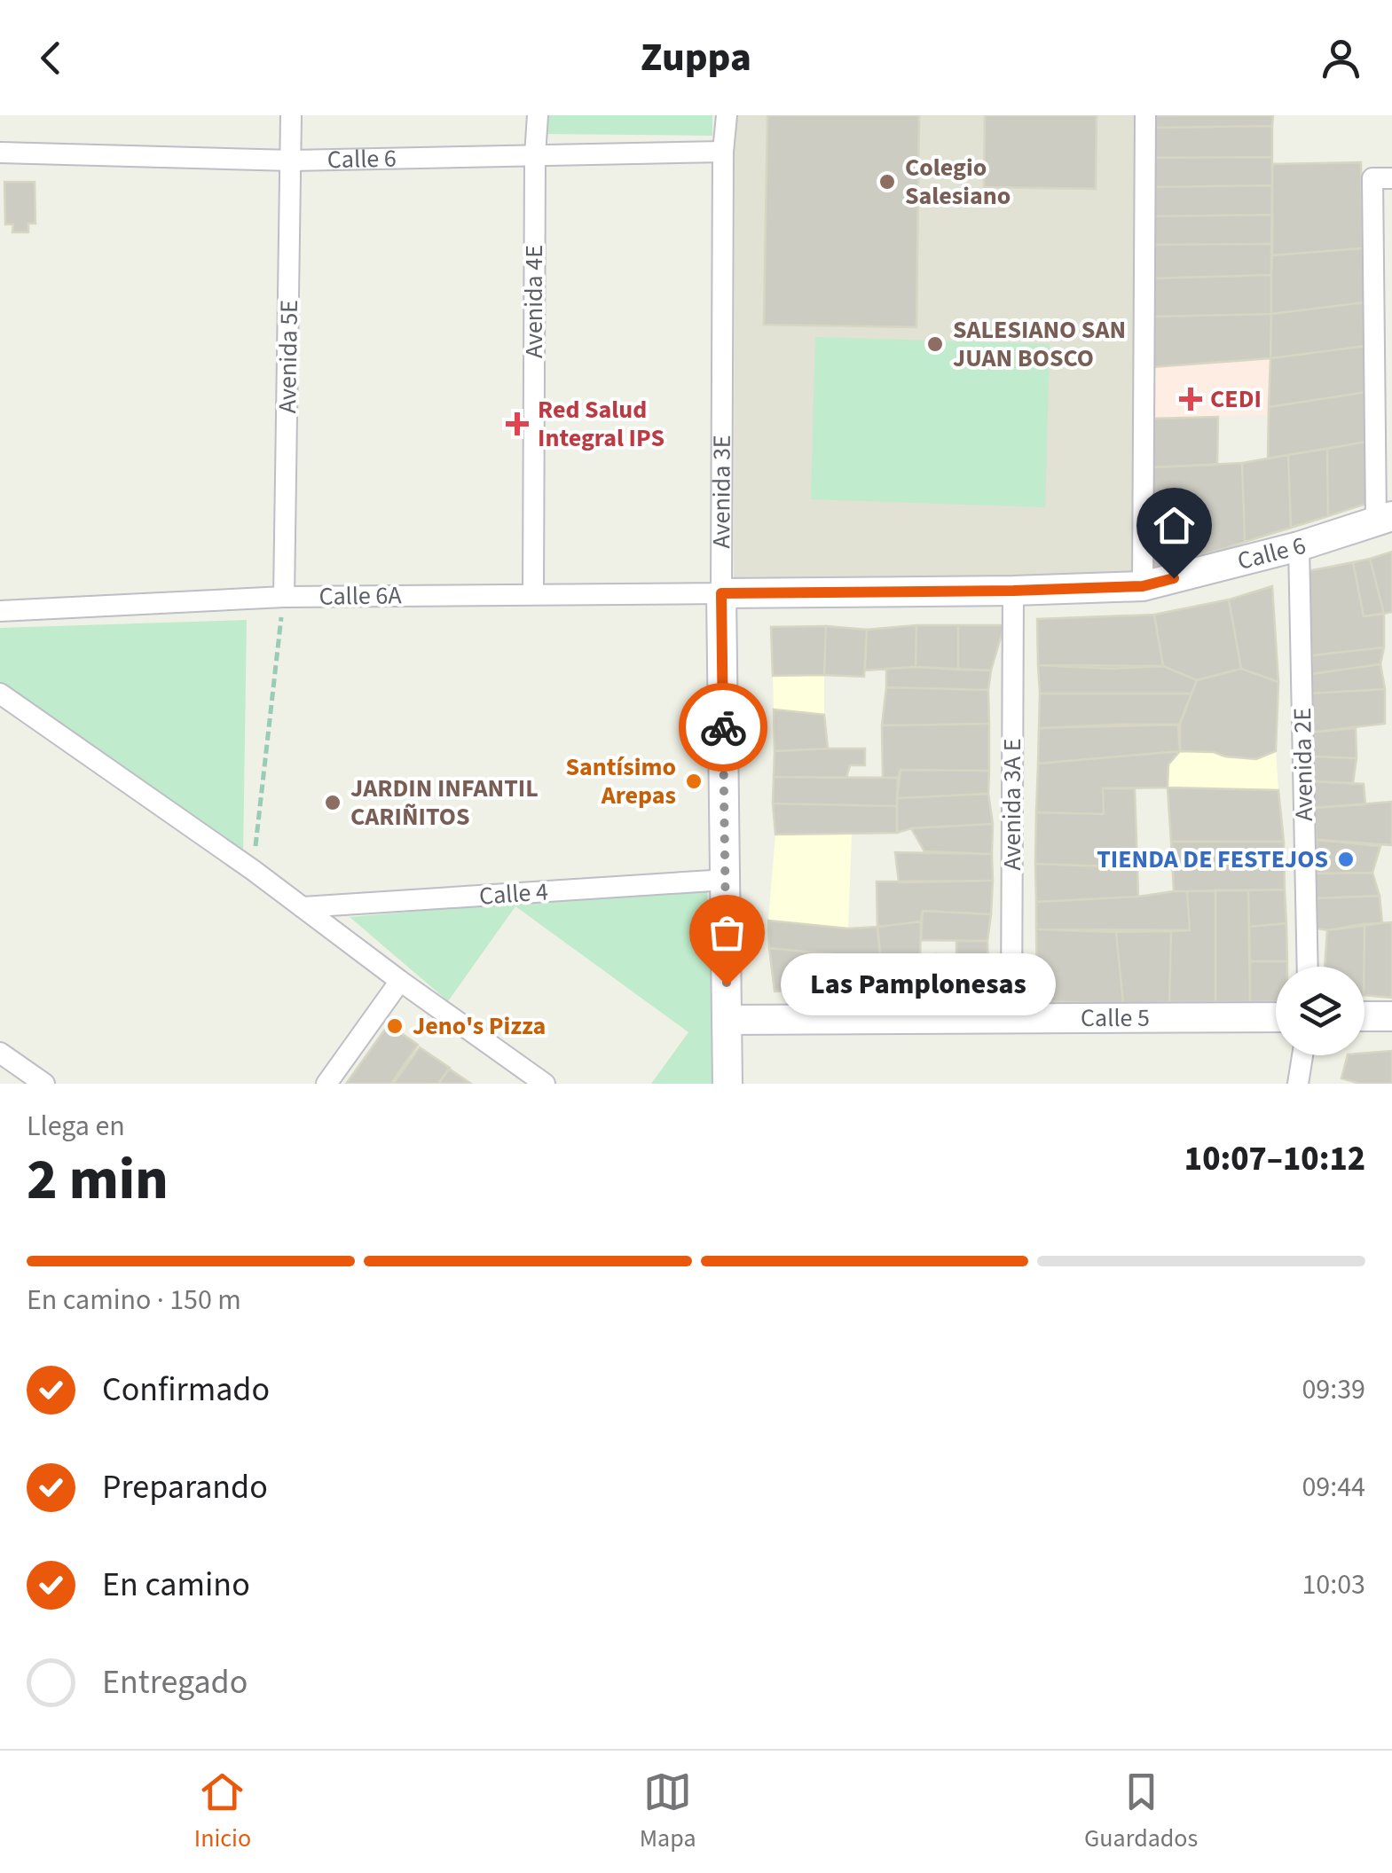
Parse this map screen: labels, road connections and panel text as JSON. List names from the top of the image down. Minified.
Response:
{"streets":{"street":["Calle 6","Avenida 4E","Avenida 5E","Avenida 3E","Calle 6A","Avenida 2E","Avenida 3A E","Calle 4","Calle 5"]},"crossings":[["Calle 6","Avenida 4E"],["Calle 6","Avenida 5E"],["Calle 6","Avenida 3E"],["Calle 6","Calle 6A"],["Calle 6","Avenida 2E"],["Calle 6","Avenida 3A E"],["Avenida 4E","Calle 6A"],["Avenida 5E","Calle 6A"],["Avenida 3E","Calle 6A"],["Avenida 3E","Calle 4"],["Avenida 3E","Calle 5"],["Avenida 3A E","Calle 5"]],"places":{"other":["Colegio Salesiano","SALESIANO SAN JUAN BOSCO","Santísimo Arepas","JARDIN INFANTIL CARIÑITOS","TIENDA DE FESTEJOS","Las Pamplonesas","Jeno's Pizza"],"health":["CEDI","Red Salud Integral IPS"]},"page":{"header":"Zuppa","bubble":"Las Pamplonesas","heading":["2 min","Llega en","10:07–10:12"],"bar":"En camino · 150 m","list":[["Confirmado","09:39"],["Preparando","09:44"],["En camino","10:03"],"Entregado"],"tabs":["Inicio","Mapa","Guardados"]}}
